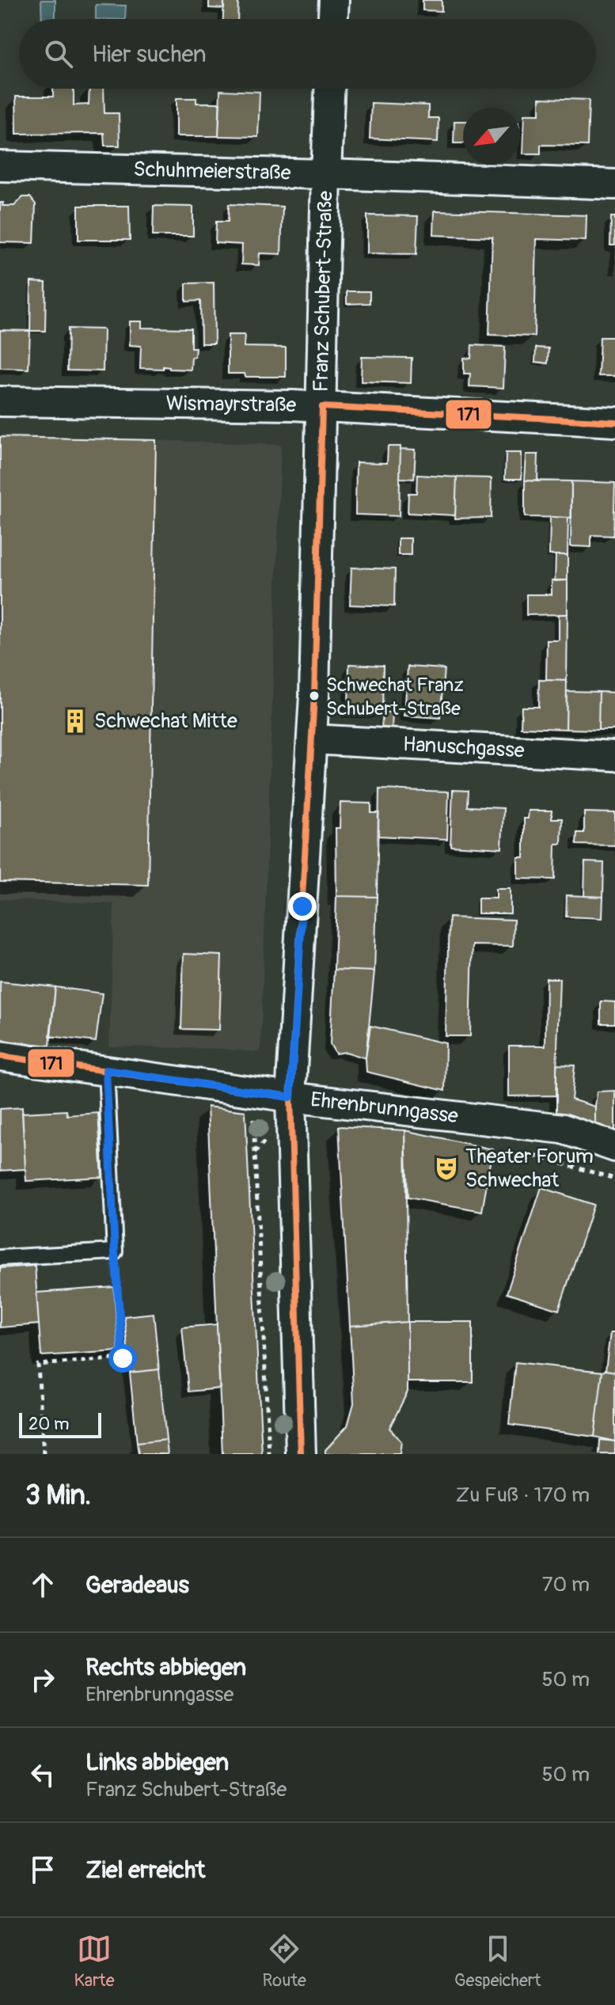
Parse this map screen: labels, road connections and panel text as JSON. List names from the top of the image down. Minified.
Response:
{"streets":{"street":["Schuhmeierstraße","Franz Schubert-Straße","Wismayrstraße","Hanuschgasse","Ehrenbrunngasse"]},"crossings":[["Schuhmeierstraße","Franz Schubert-Straße"],["Franz Schubert-Straße","Wismayrstraße"],["Franz Schubert-Straße","Hanuschgasse"],["Franz Schubert-Straße","Ehrenbrunngasse"]],"places":{"other":["Schwechat Franz Schubert-Straße"],"building":["Schwechat Mitte"],"theatre":["Theater Forum Schwechat"]},"lines":["transit line 171"],"scale_bar":"20 m","north":"bottom left","page":{"search":"Hier suchen","scale":"20 m","heading":["3 Min.","Zu Fuß · 170 m"],"list":[["Geradeaus","70 m"],["Rechts abbiegen","Ehrenbrunngasse","50 m"],["Links abbiegen","Franz Schubert-Straße","50 m"],"Ziel erreicht"],"nav":["Karte","Route","Gespeichert"]}}
